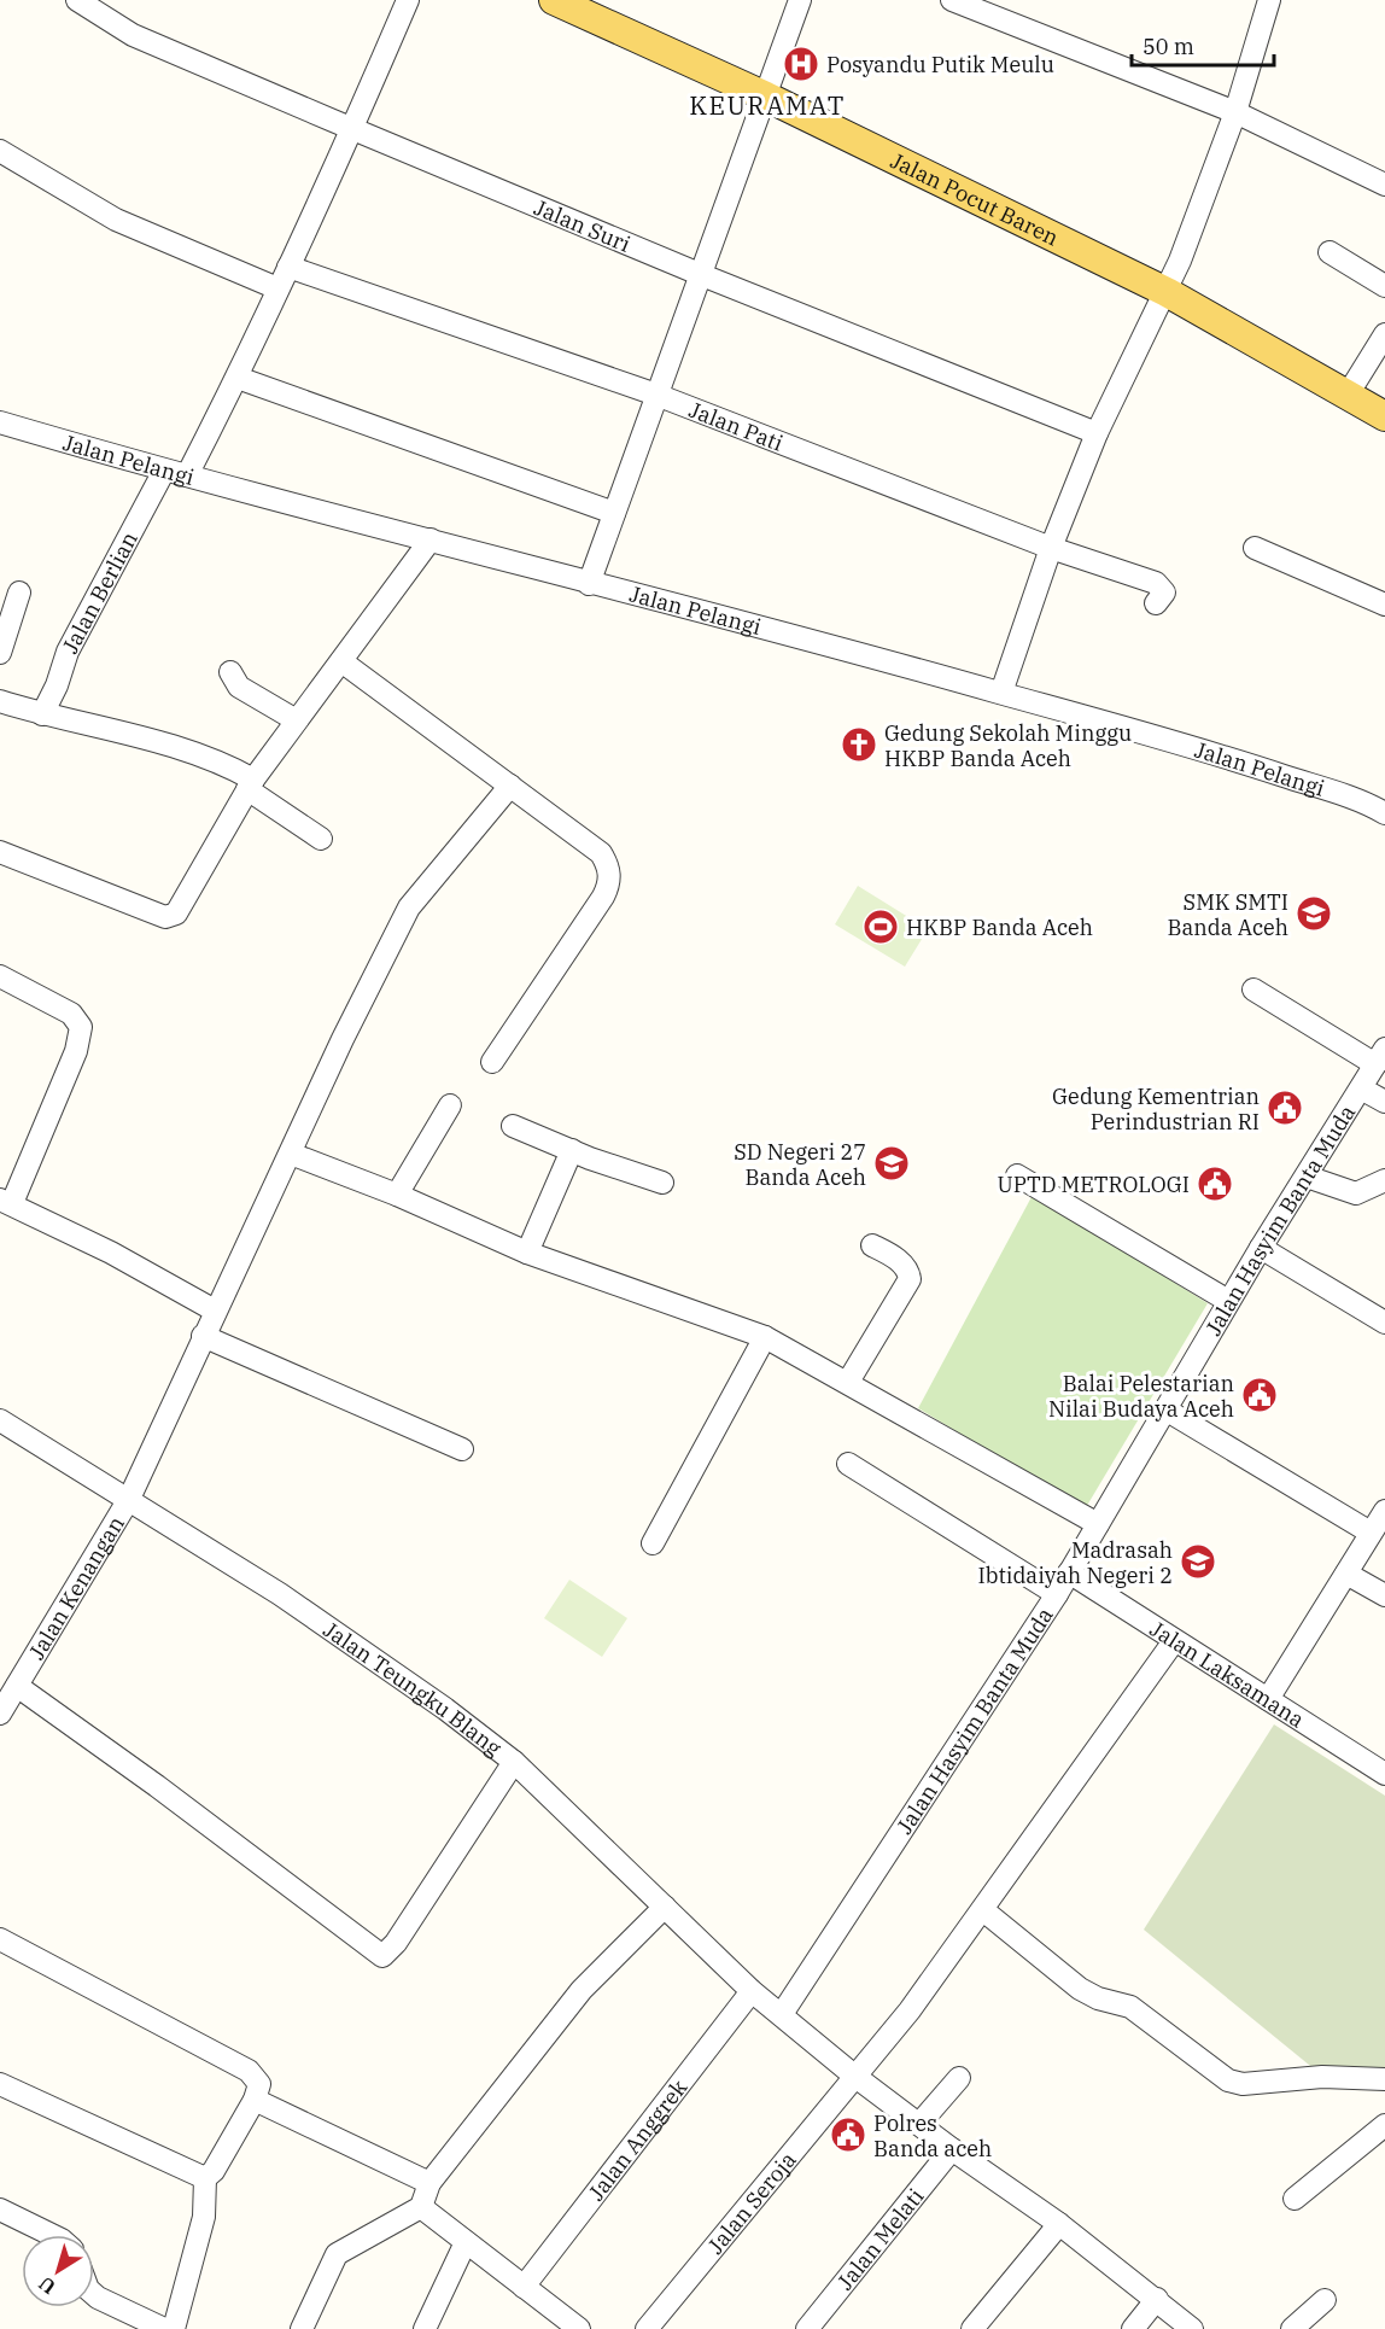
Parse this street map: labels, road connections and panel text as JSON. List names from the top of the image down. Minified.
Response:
{"streets":{"main road":["Jalan Pocut Baren"],"street":["Jalan Suri","Jalan Pati","Jalan Pelangi","Jalan Berlian","Jalan Hasyim Banta Muda","Jalan Kenangan","Jalan Laksamana","Jalan Teungku Blang","Jalan Anggrek","Jalan Seroja","Jalan Melati"]},"crossings":[["Jalan Pelangi","Jalan Berlian"],["Jalan Hasyim Banta Muda","Jalan Laksamana"],["Jalan Hasyim Banta Muda","Jalan Teungku Blang"],["Jalan Kenangan","Jalan Teungku Blang"],["Jalan Laksamana","Jalan Seroja"],["Jalan Teungku Blang","Jalan Anggrek"],["Jalan Teungku Blang","Jalan Seroja"],["Jalan Teungku Blang","Jalan Melati"]],"districts":["KEURAMAT"],"places":{"hospital":["Posyandu Putik Meulu"],"church":["Gedung Sekolah Minggu HKBP Banda Aceh"],"school or university":["SMK SMTI Banda Aceh","SD Negeri 27 Banda Aceh","Madrasah Ibtidaiyah Negeri 2"],"sports":["HKBP Banda Aceh"],"public building":["Gedung Kementrian Perindustrian RI","UPTD METROLOGI","Balai Pelestarian Nilai Budaya Aceh","Polres Banda aceh"]},"scale_bar":"50 m","north":"bottom left"}
